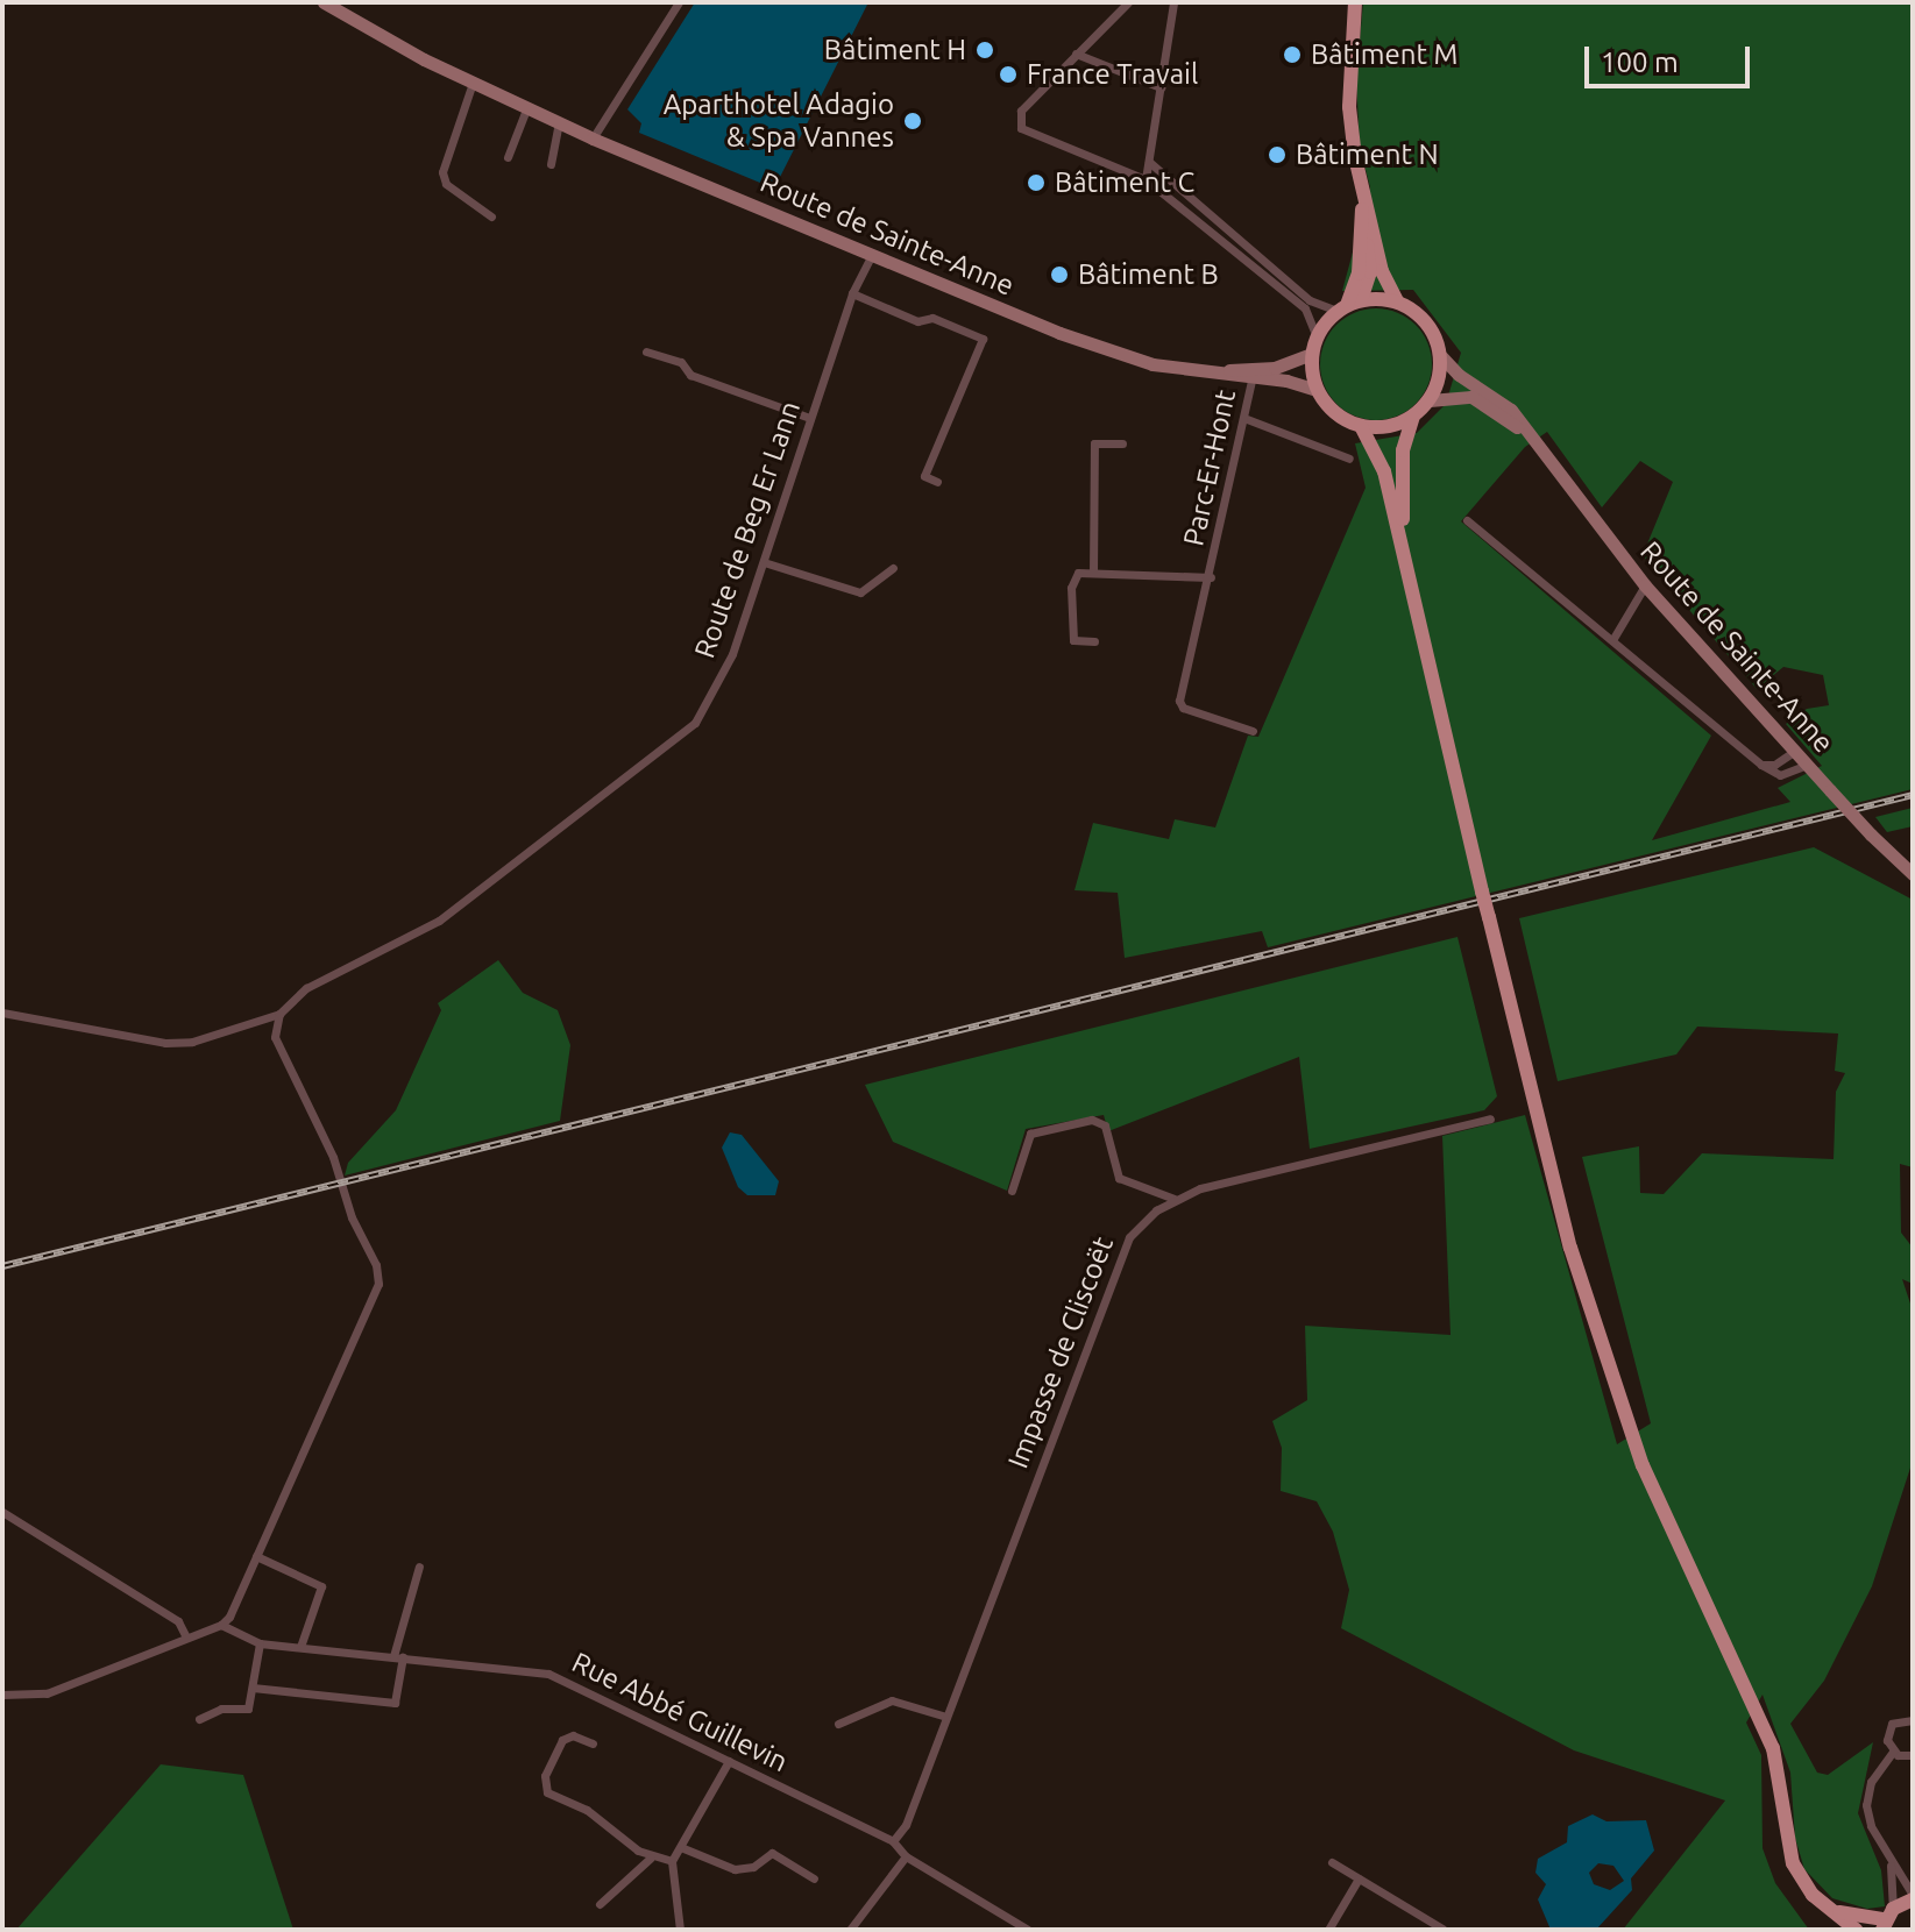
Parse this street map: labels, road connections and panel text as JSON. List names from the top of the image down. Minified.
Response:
{"streets":{"main road":["Route de Sainte-Anne"],"street":["Parc-Er-Hont","Route de Beg Er Lann","Impasse de Cliscoët","Rue Abbé Guillevin"]},"crossings":[["Route de Sainte-Anne","Parc-Er-Hont"],["Route de Sainte-Anne","Route de Beg Er Lann"],["Impasse de Cliscoët","Rue Abbé Guillevin"]],"places":["Bâtiment H","Bâtiment M","France Travail","Aparthotel Adagio & Spa Vannes","Bâtiment N","Bâtiment C","Bâtiment B"],"scale_bar":"100 m"}
